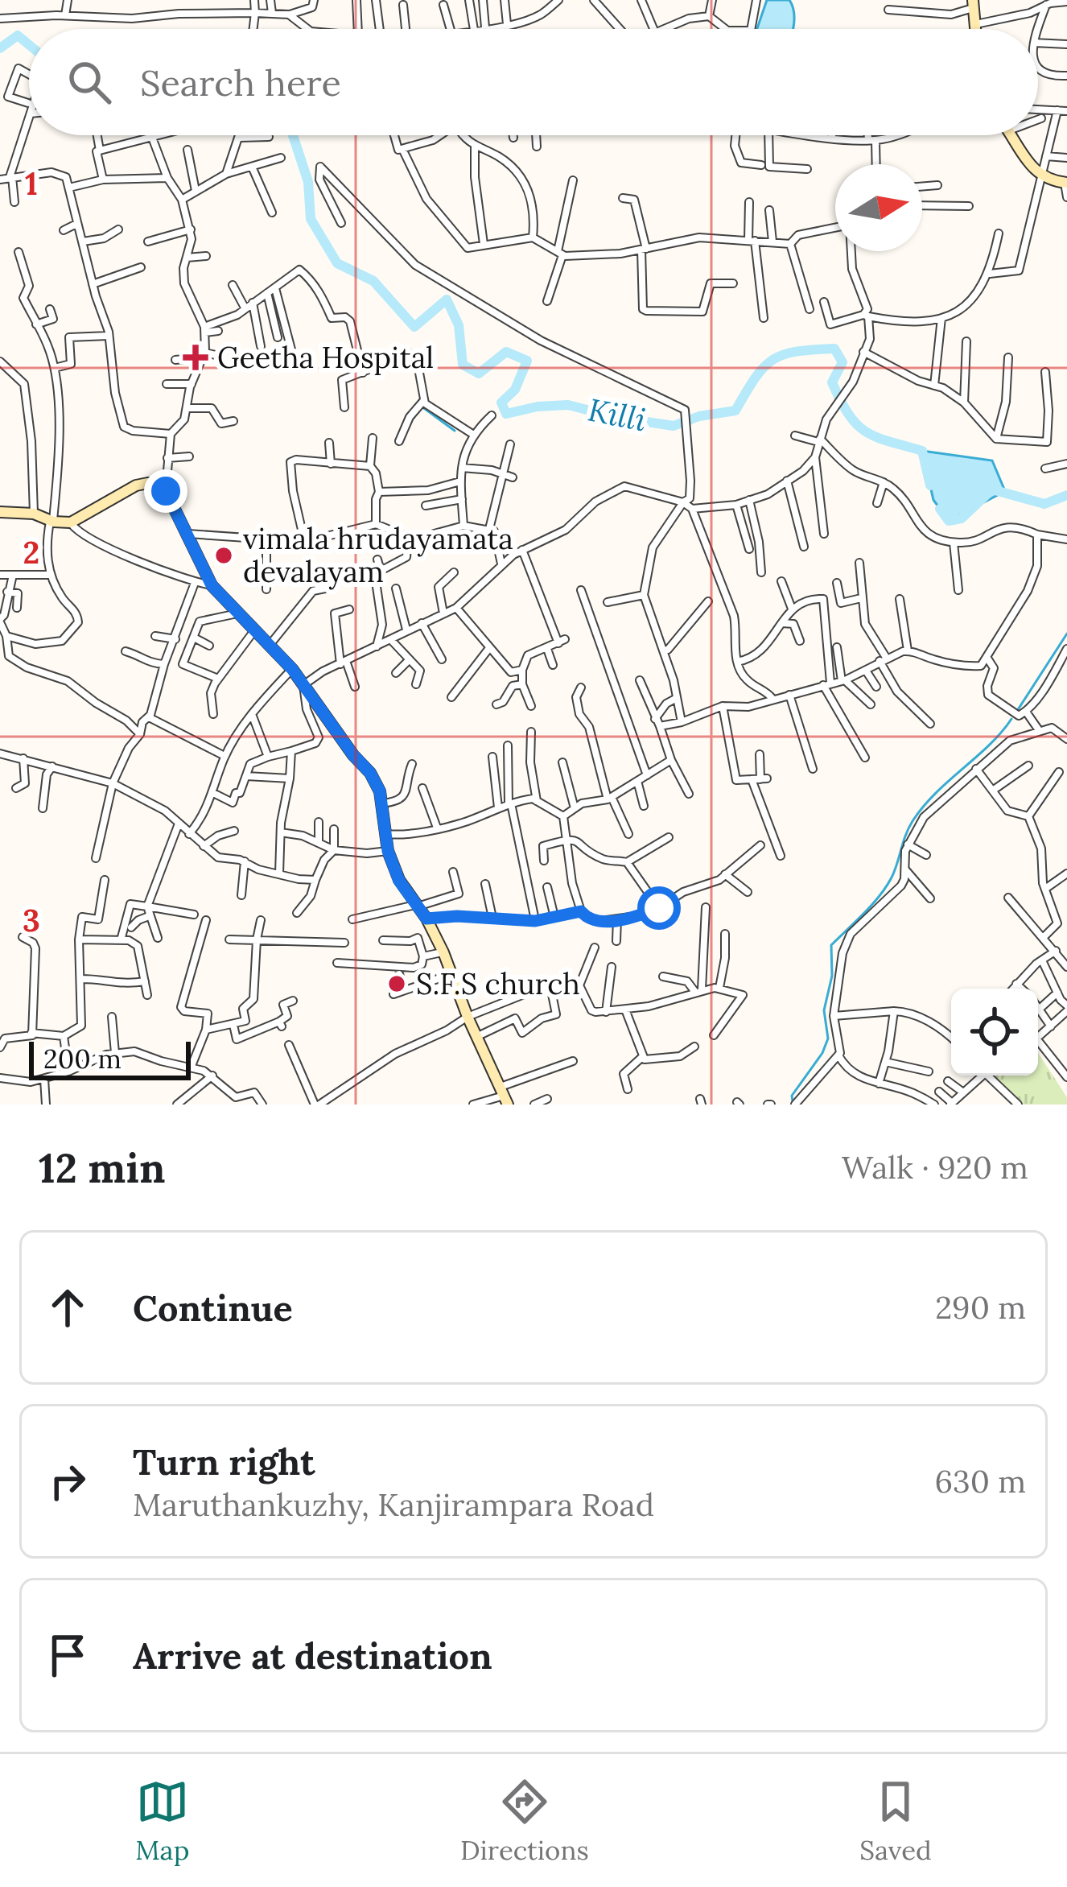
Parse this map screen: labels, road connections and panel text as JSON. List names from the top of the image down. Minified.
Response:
{"water":["Killi"],"places":{"health":["Geetha Hospital"],"other":["vimala hrudayamata devalayam","S.F.S church"]},"scale_bar":"200 m","north":"right","page":{"search":"Search here","scale":"200 m","heading":["12 min","Walk · 920 m"],"list":[["Continue","290 m"],["Turn right","Maruthankuzhy, Kanjirampara Road","630 m"],"Arrive at destination"],"nav":["Map","Directions","Saved"]},"grid":{"rows":["1","2","3"]}}
